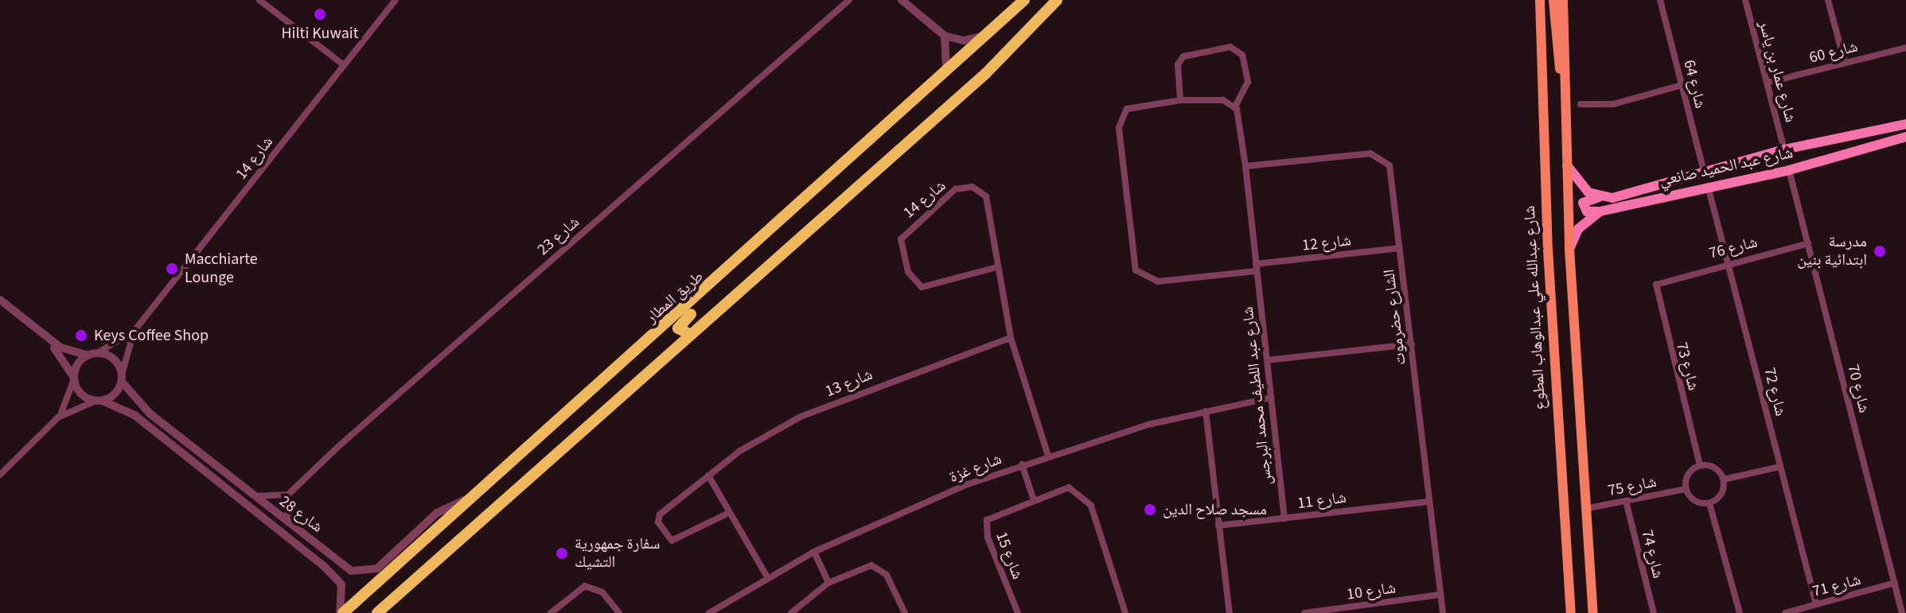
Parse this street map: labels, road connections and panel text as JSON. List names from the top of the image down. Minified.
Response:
{"streets":{"highway":["طريق المطار"],"main road":["شارع عبد الحميد صانعي","شارع عبدالله علي عبدالوهاب المطوع"],"street":["شارع 60","شارع عمار بن ياسر","شارع 64","شارع 14","شارع 23","شارع 12","شارع 76","الشارع حضرموت","شارع 73","شارع 13","شارع 70","شارع 72","شارع عبد اللطيف محمد البرجس","شارع غزة","شارع 75","شارع 11","شارع 28","شارع 74","شارع 15","شارع 71","شارع 10"]},"crossings":[["شارع 60","شارع عمار بن ياسر"],["شارع عمار بن ياسر","شارع عبد الحميد صانعي"],["شارع 64","شارع عبد الحميد صانعي"],["شارع 14","شارع 13"],["شارع 14","شارع غزة"],["شارع 14","شارع 28"],["شارع عبد الحميد صانعي","شارع 70"],["شارع عبد الحميد صانعي","شارع 72"],["شارع 12","الشارع حضرموت"],["شارع 12","شارع عبد اللطيف محمد البرجس"],["شارع 76","شارع 73"],["شارع 76","شارع 70"],["شارع 76","شارع 72"],["طريق المطار","شارع 28"],["الشارع حضرموت","شارع عبد اللطيف محمد البرجس"],["الشارع حضرموت","شارع 11"],["الشارع حضرموت","شارع 10"],["شارع 73","شارع 75"],["شارع 70","شارع 71"],["شارع 72","شارع 71"],["شارع عبد اللطيف محمد البرجس","شارع غزة"],["شارع عبد اللطيف محمد البرجس","شارع 11"],["شارع 75","شارع 74"]],"places":["Hilti Kuwait","مدرسة ابتدائية بنين","Macchiarte Lounge","Keys Coffee Shop","مسجد صلاح الدين","سفارة جمهورية التشيك"]}
